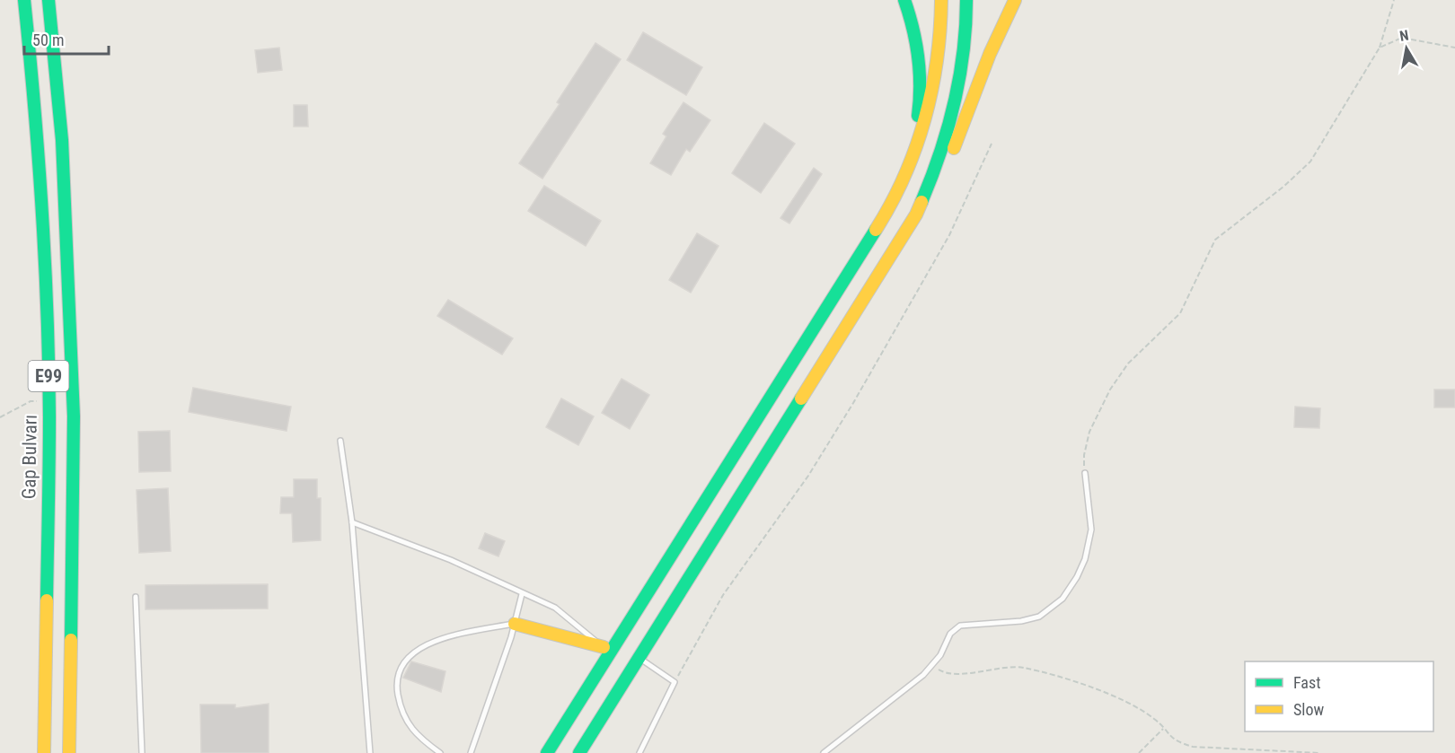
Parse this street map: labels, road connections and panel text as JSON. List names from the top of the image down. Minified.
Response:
{"streets":{"main road":["E99","Gap Bulvarı"]},"legend":["Fast","Slow"],"scale_bar":"50 m","north":"top"}
